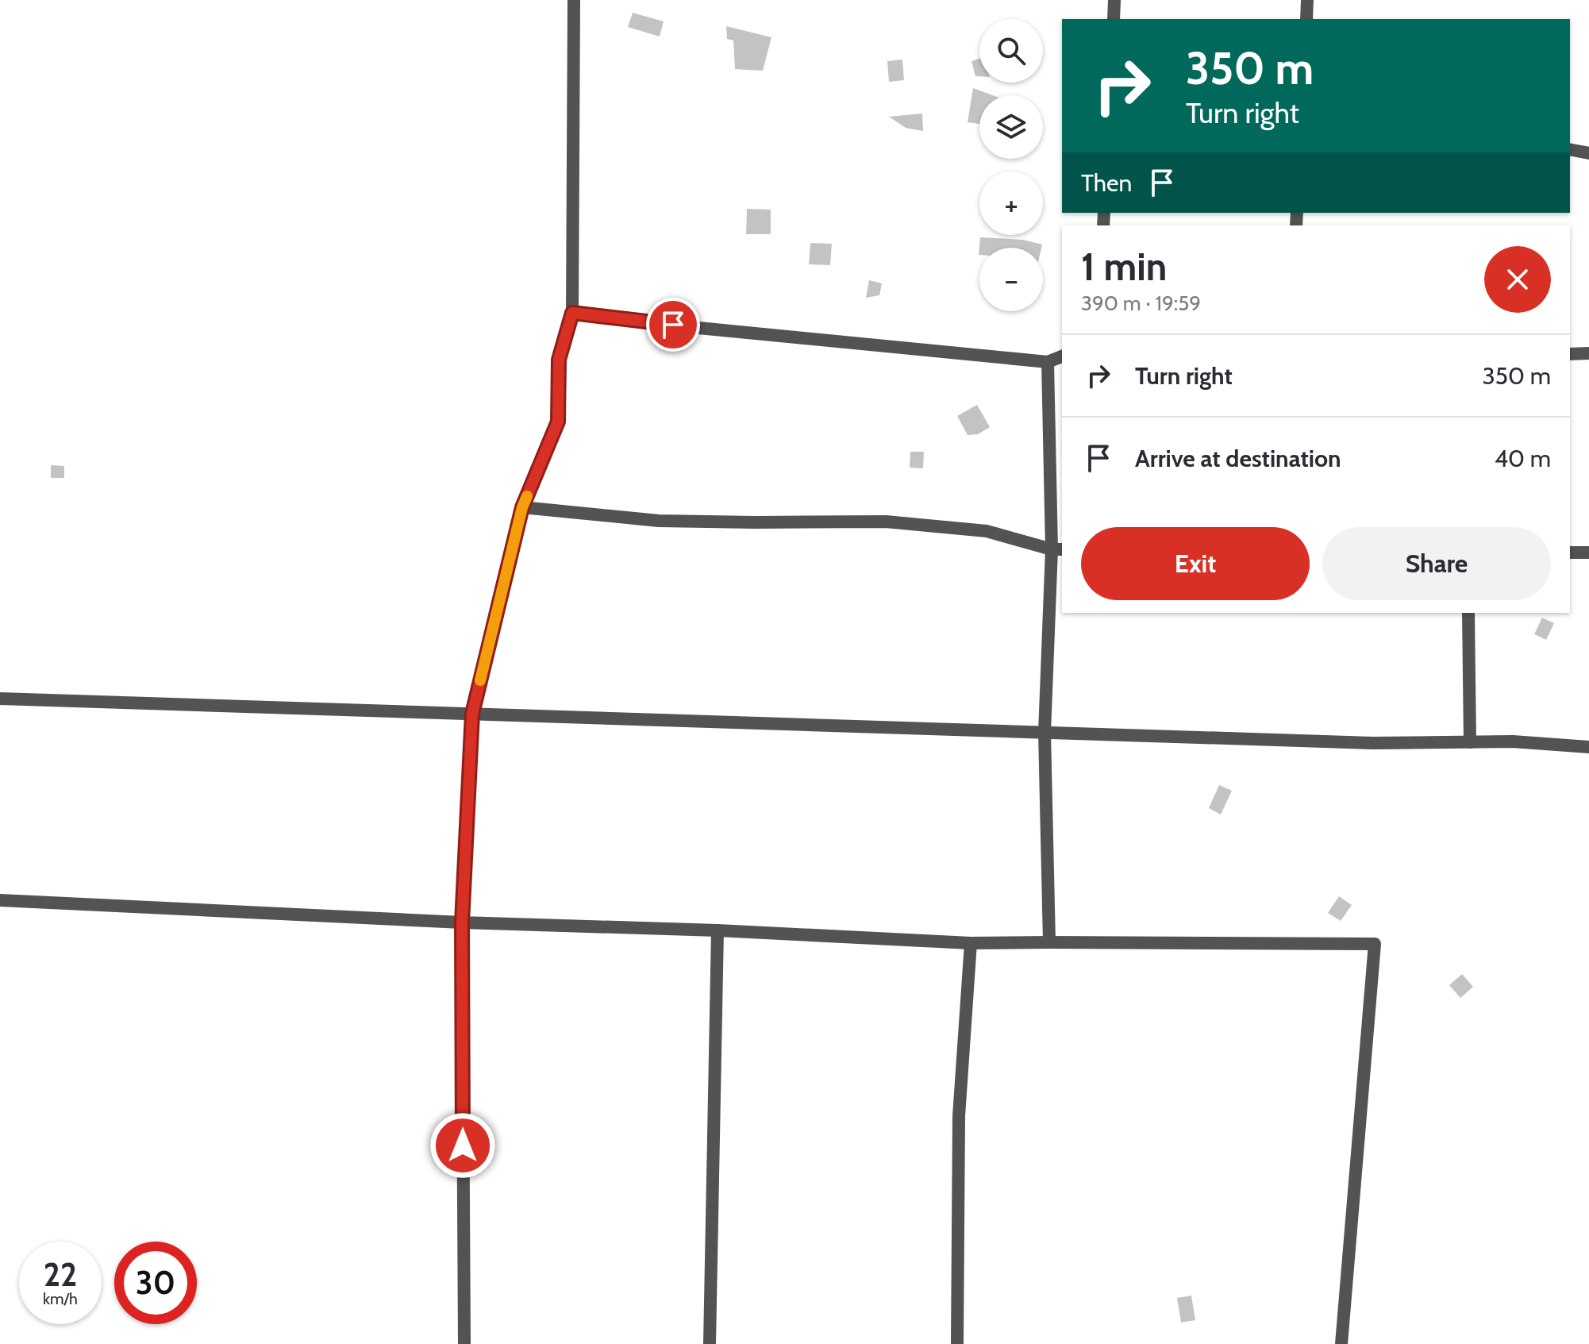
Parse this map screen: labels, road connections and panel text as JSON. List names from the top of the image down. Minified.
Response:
{"page":{"map_buttons":["+","−"],"turn":["350 m","Turn right"],"then":"Then","heading":["1 min","390 m · 19:59"],"list":[{"name":"Turn right","value":"350 m"},{"name":"Arrive at destination","value":"40 m"}],"buttons":["Exit","Share"],"speed":"22 km/h","limit":"30"}}
